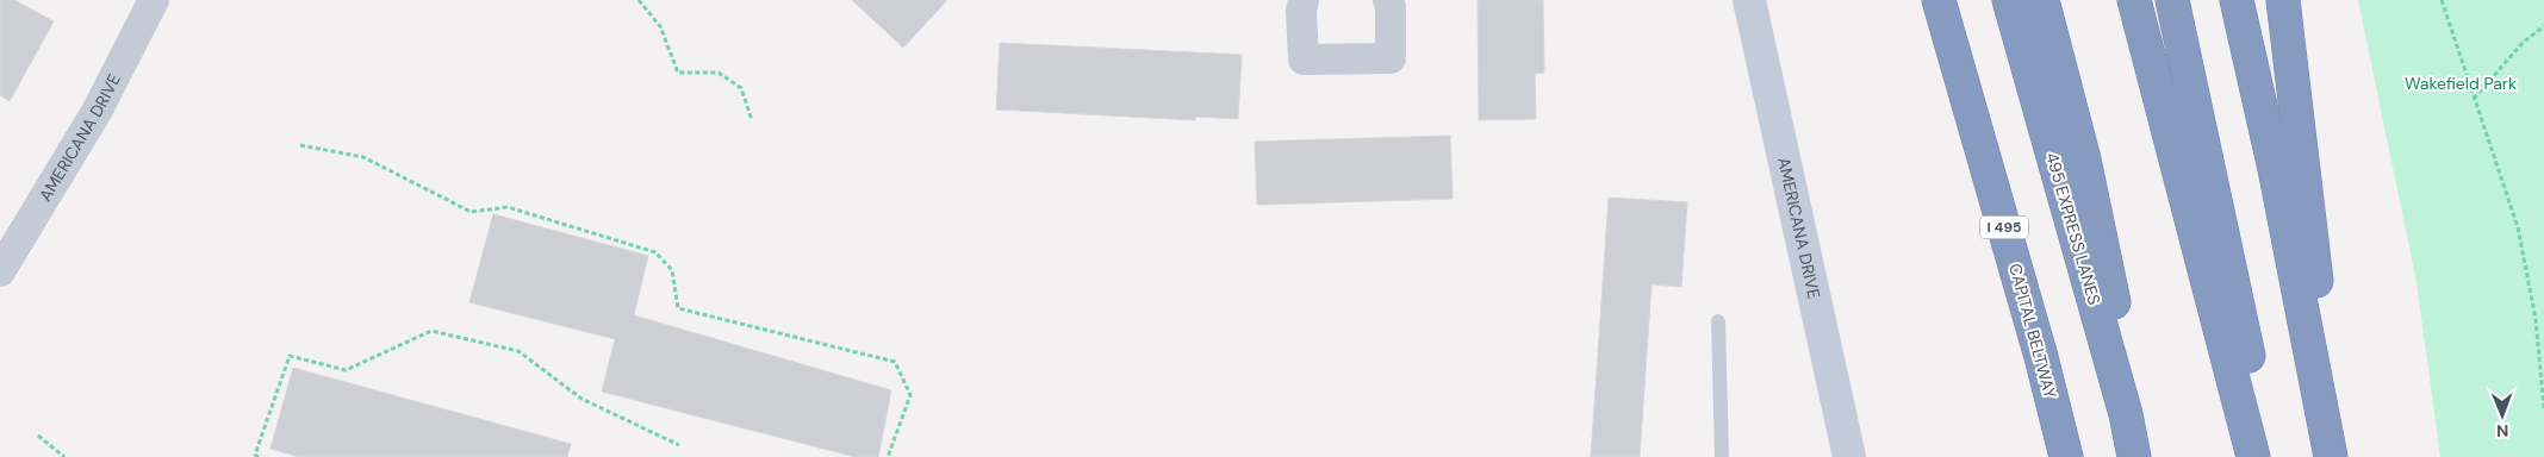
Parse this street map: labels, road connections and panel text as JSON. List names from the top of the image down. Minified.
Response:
{"streets":{"highway":["I 495","495 EXPRESS LANES","CAPITAL BELTWAY"],"street":["AMERICANA DRIVE"]},"parks":["Wakefield Park"],"north":"bottom"}
